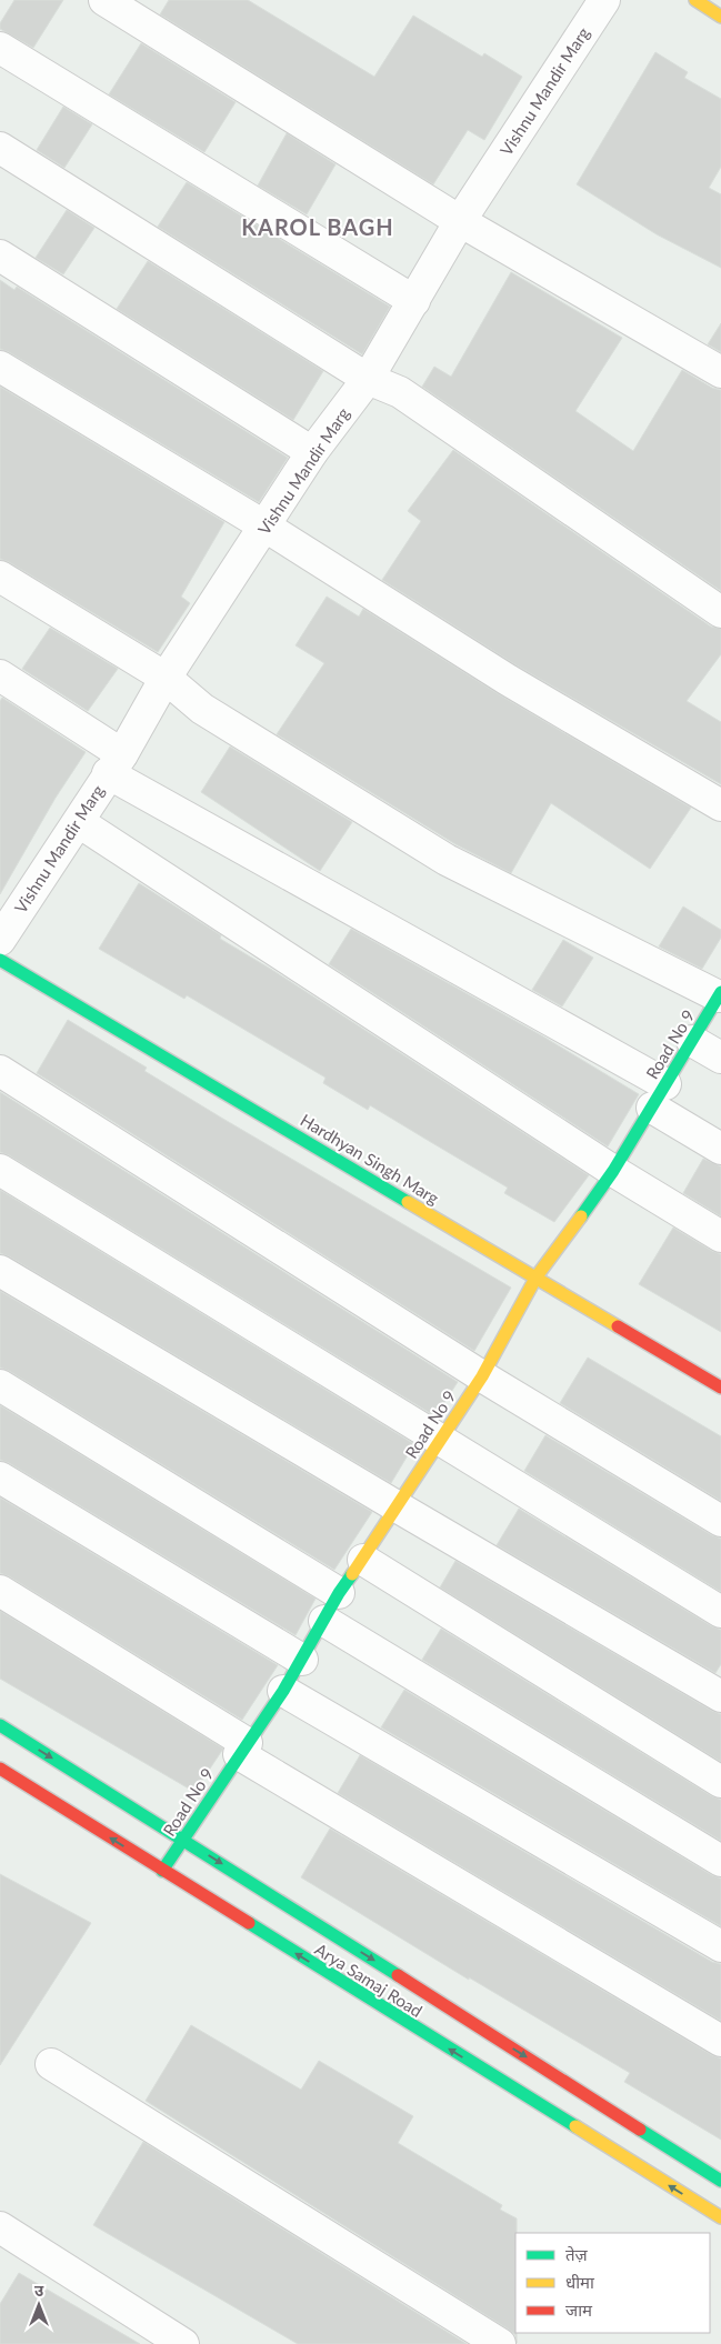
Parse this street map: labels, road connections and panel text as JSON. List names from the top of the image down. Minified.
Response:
{"streets":{"street":["Vishnu Mandir Marg","Road No 9","Hardhyan Singh Marg","Arya Samaj Road"]},"crossings":[["Road No 9","Hardhyan Singh Marg"],["Road No 9","Arya Samaj Road"]],"districts":["KAROL BAGH"],"legend":["तेज़","धीमा","जाम"],"north":"top"}
